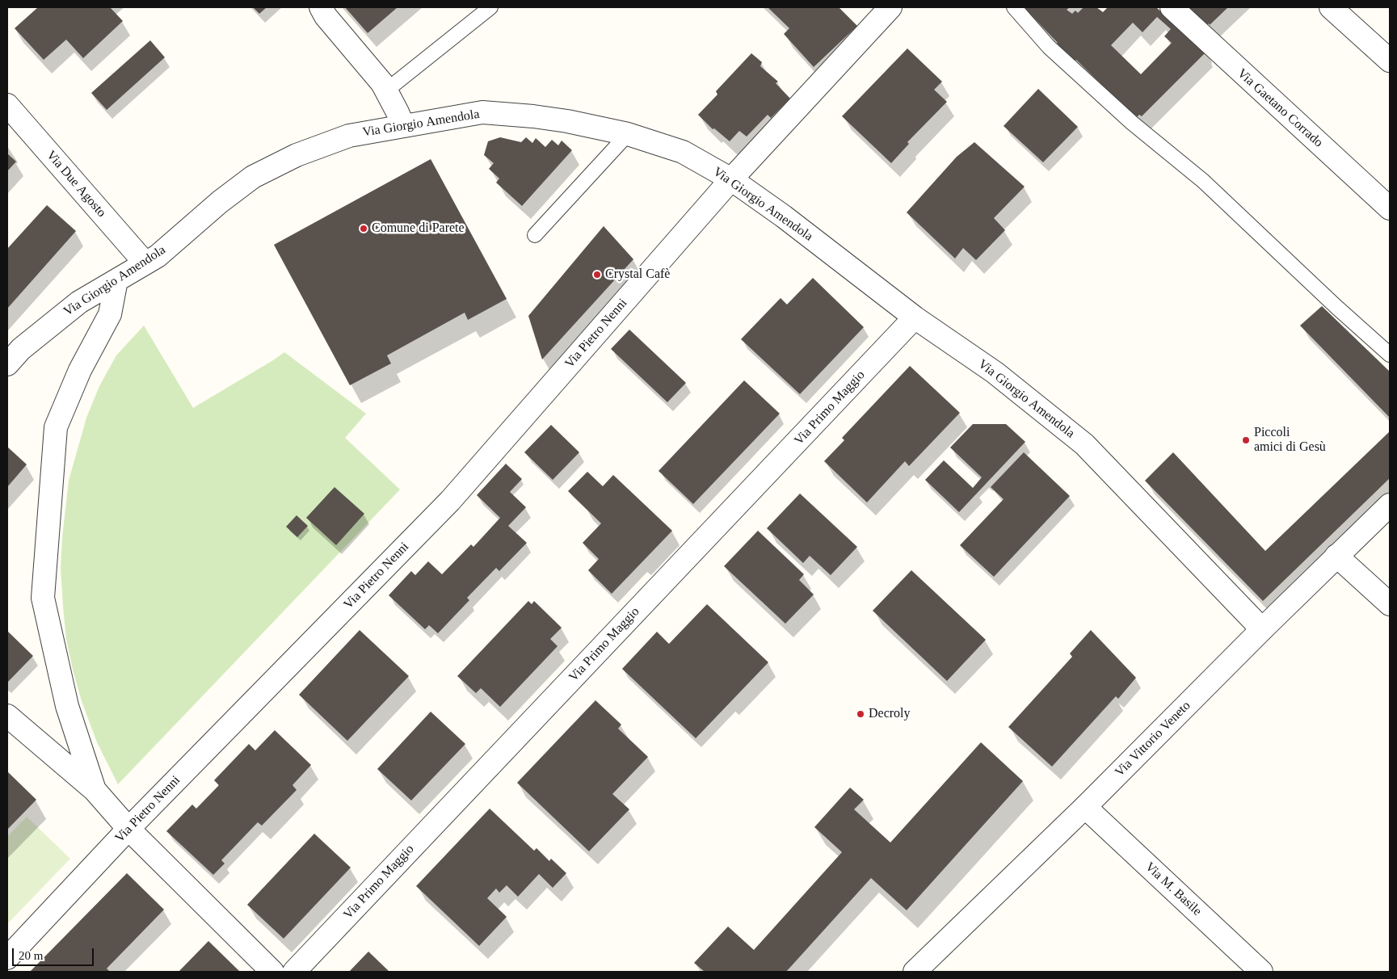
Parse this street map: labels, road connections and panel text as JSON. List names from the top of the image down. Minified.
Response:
{"streets":{"street":["Via Gaetano Corrado","Via Giorgio Amendola","Via Due Agosto","Via Pietro Nenni","Via Primo Maggio","Via Vittorio Veneto","Via M. Basile"]},"crossings":[["Via Giorgio Amendola","Via Due Agosto"],["Via Giorgio Amendola","Via Pietro Nenni"],["Via Giorgio Amendola","Via Primo Maggio"],["Via Giorgio Amendola","Via Vittorio Veneto"],["Via Vittorio Veneto","Via M. Basile"]],"places":["Comune di Parete","Crystal Cafè","Piccoli amici di Gesù","Decroly"],"scale_bar":"20 m"}
